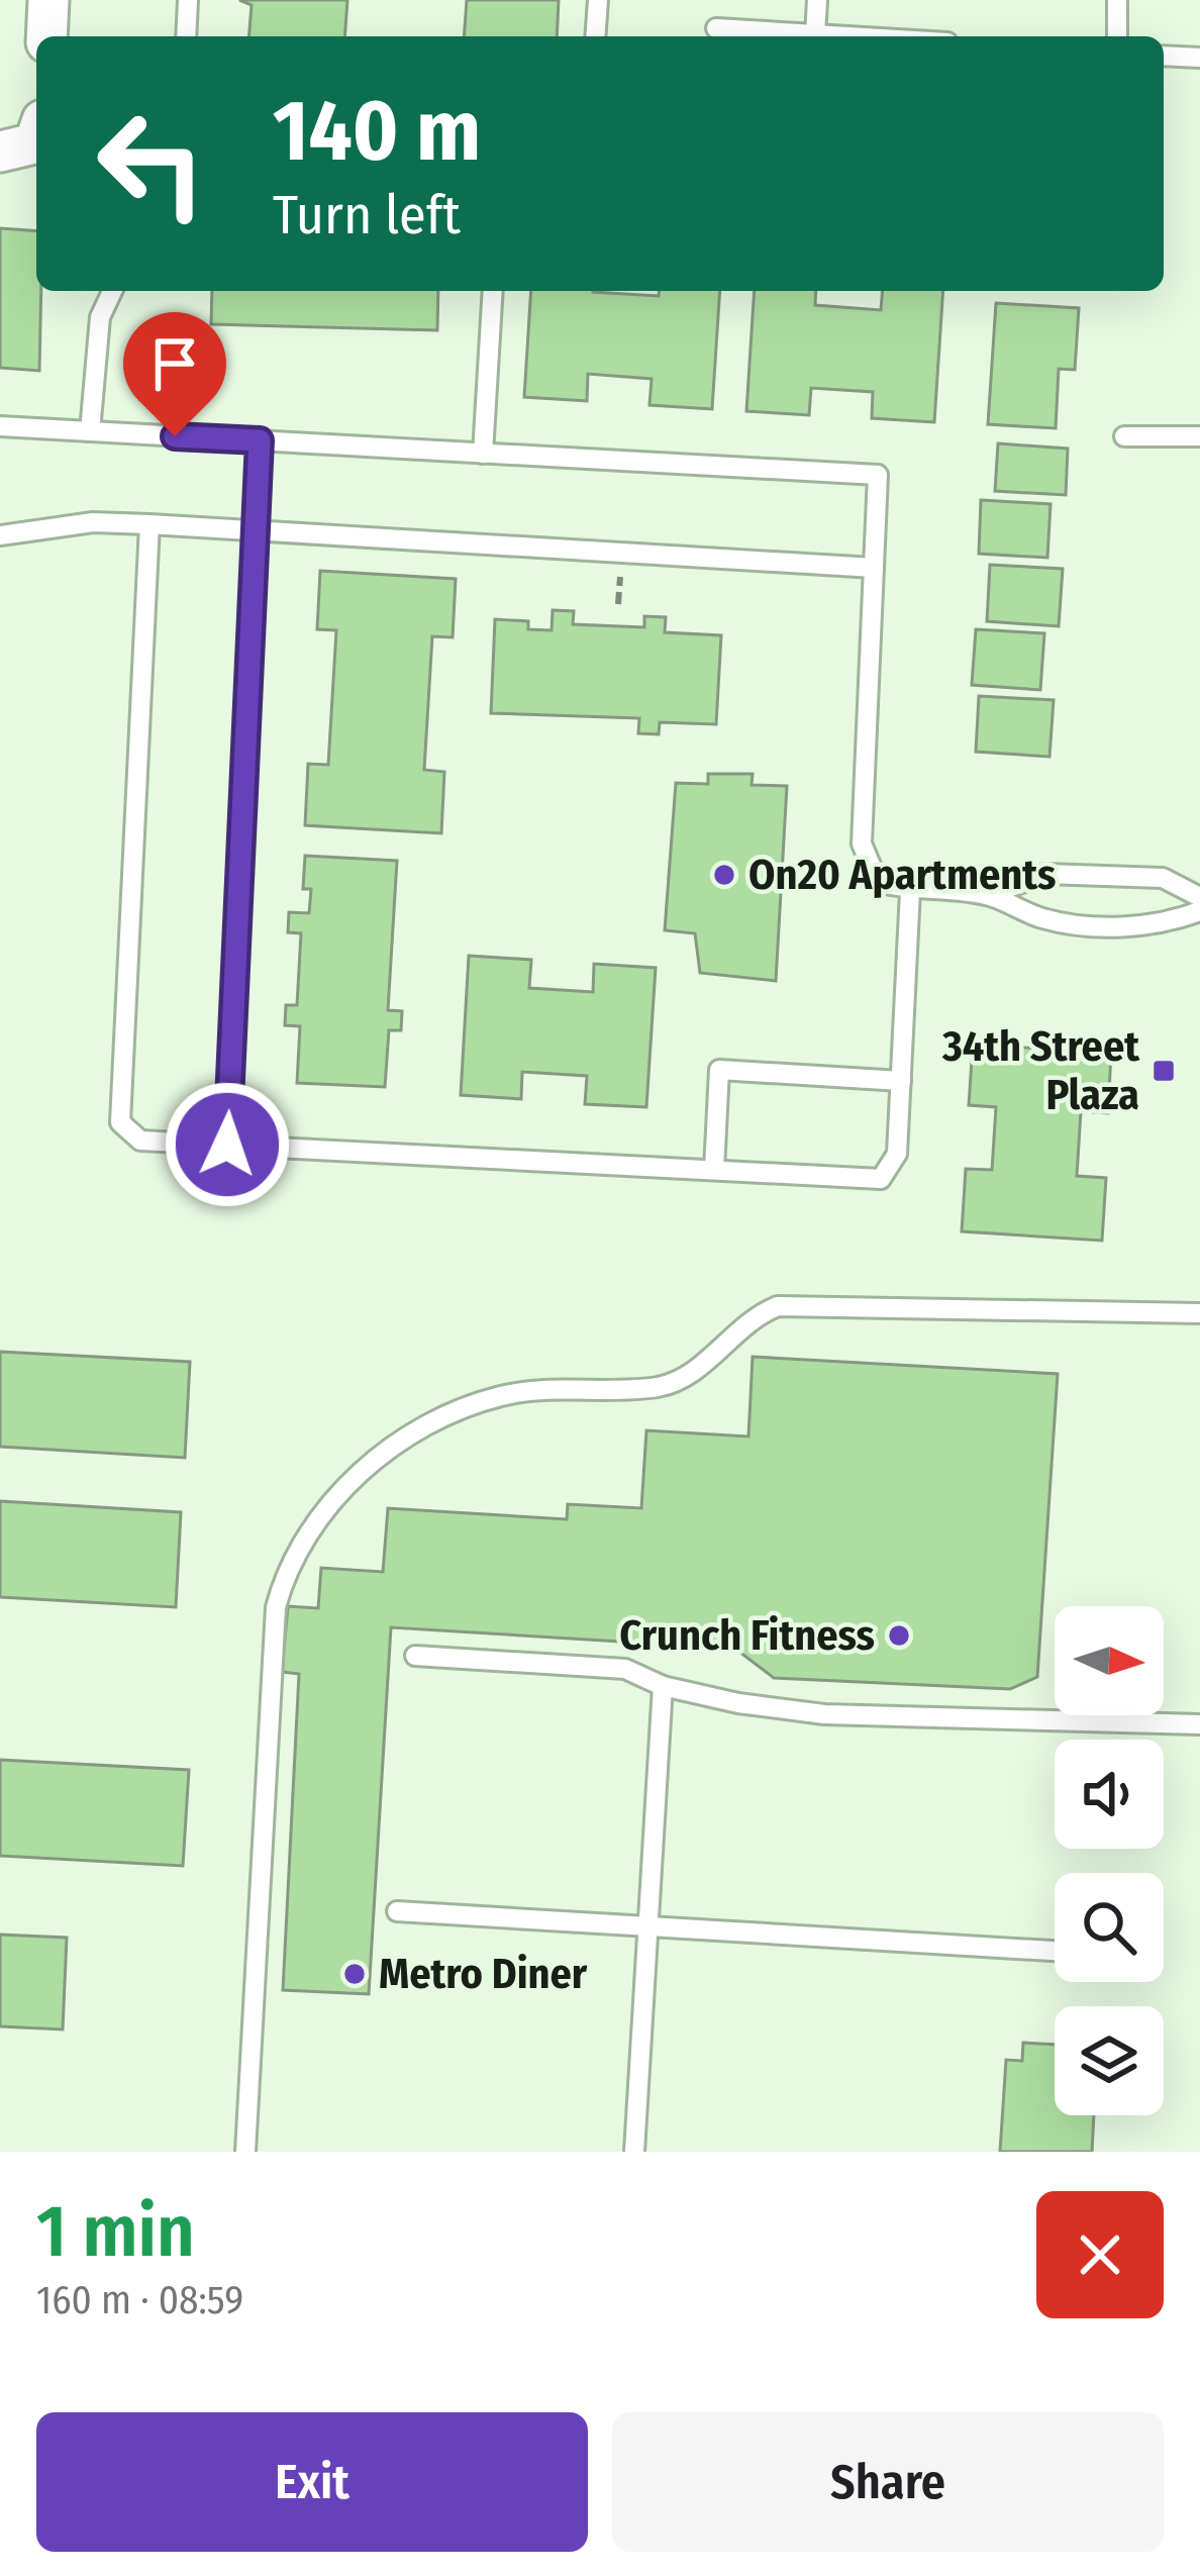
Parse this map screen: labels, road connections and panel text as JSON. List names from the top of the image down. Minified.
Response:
{"places":{"other":["On20 Apartments","Crunch Fitness","Metro Diner"],"transit":["34th Street Plaza"]},"north":"right","page":{"turn":["140 m","Turn left"],"heading":["1 min","160 m · 08:59"],"buttons":["Exit","Share"]}}
